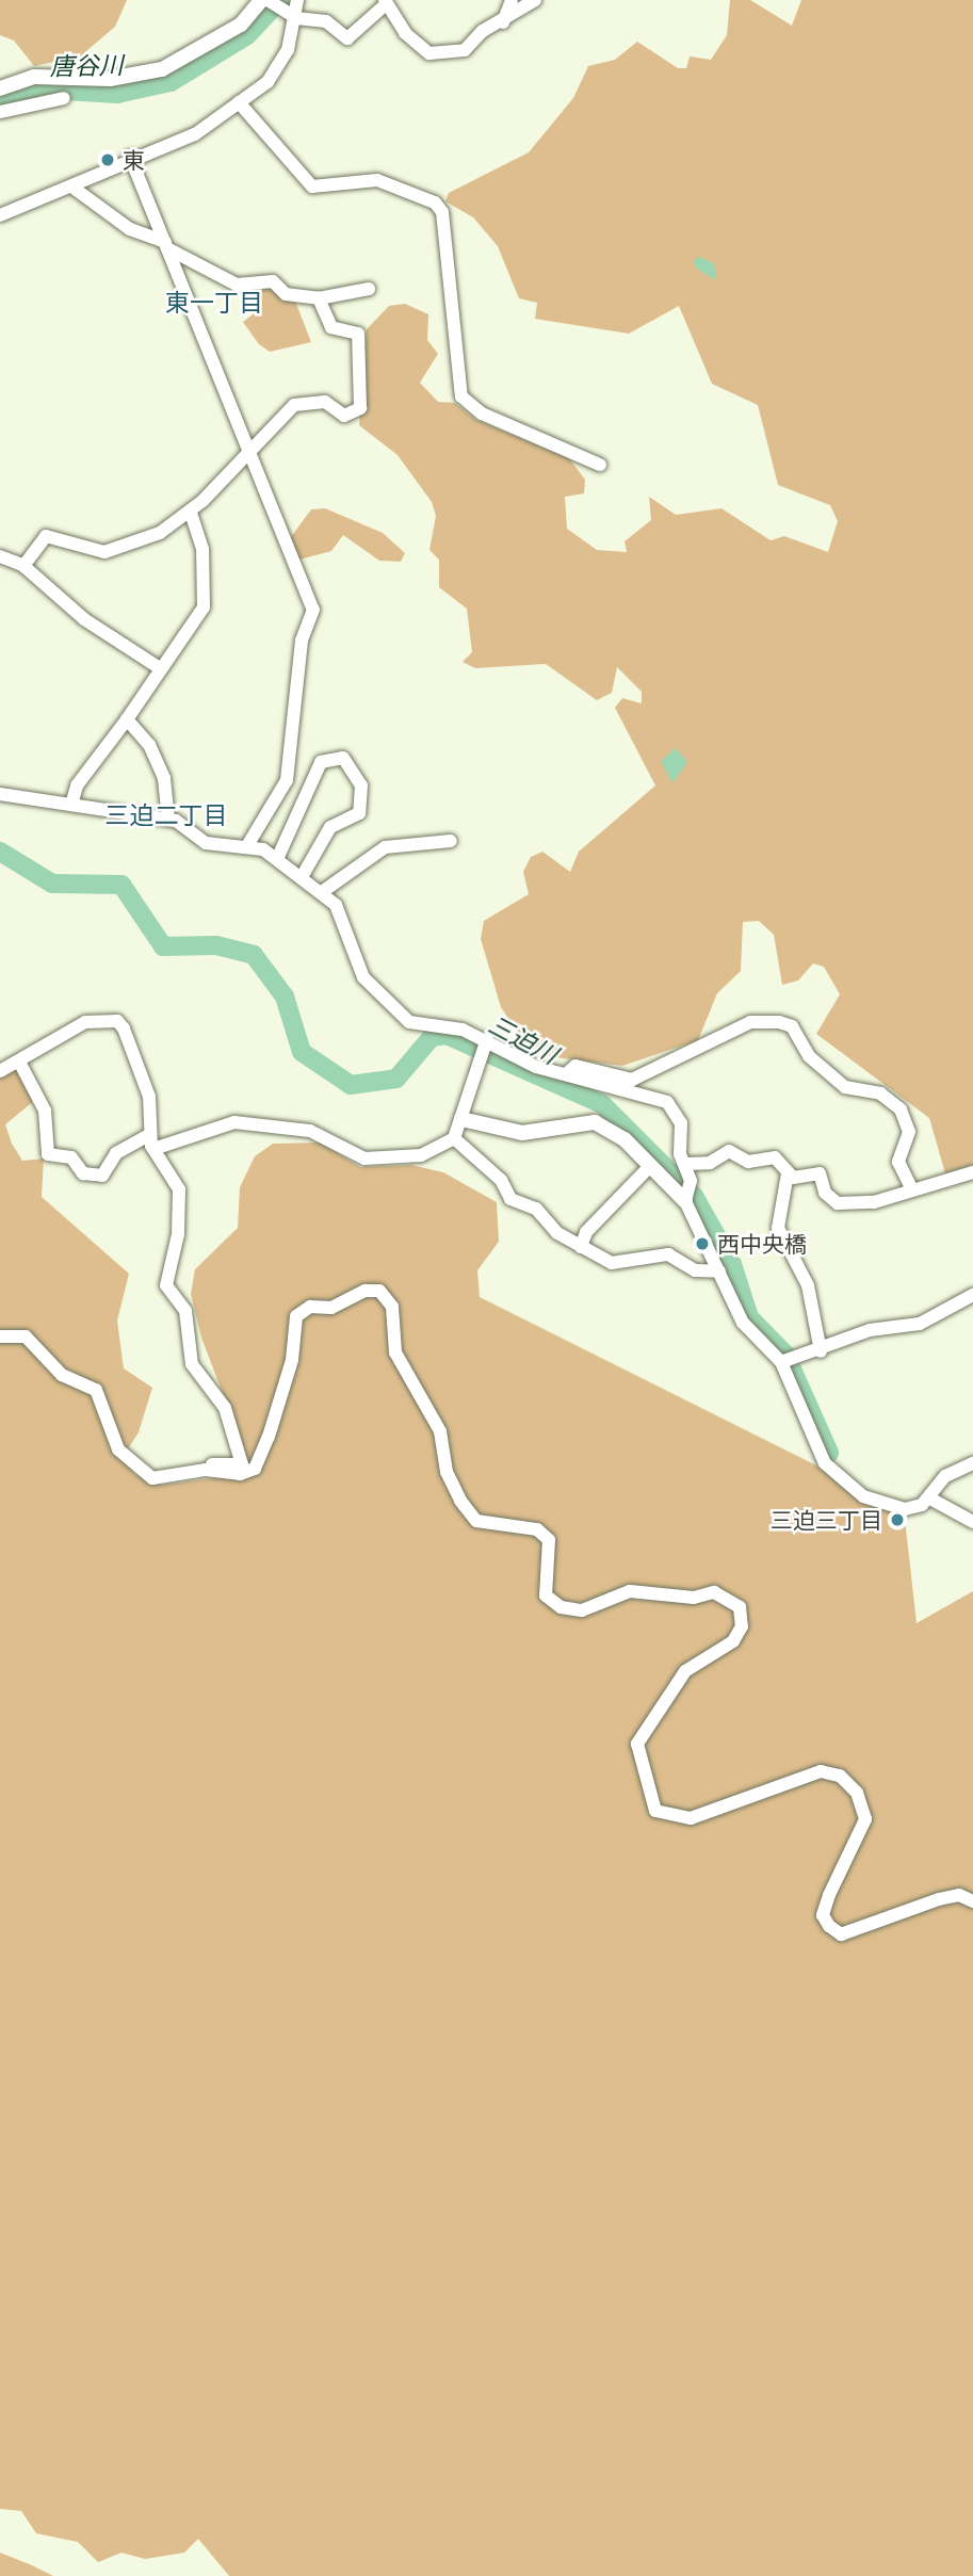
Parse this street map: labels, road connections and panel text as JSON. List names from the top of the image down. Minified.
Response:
{"districts":["東一丁目","三迫二丁目"],"water":["唐谷川","三迫川"],"places":["東","西中央橋","三迫三丁目"]}
